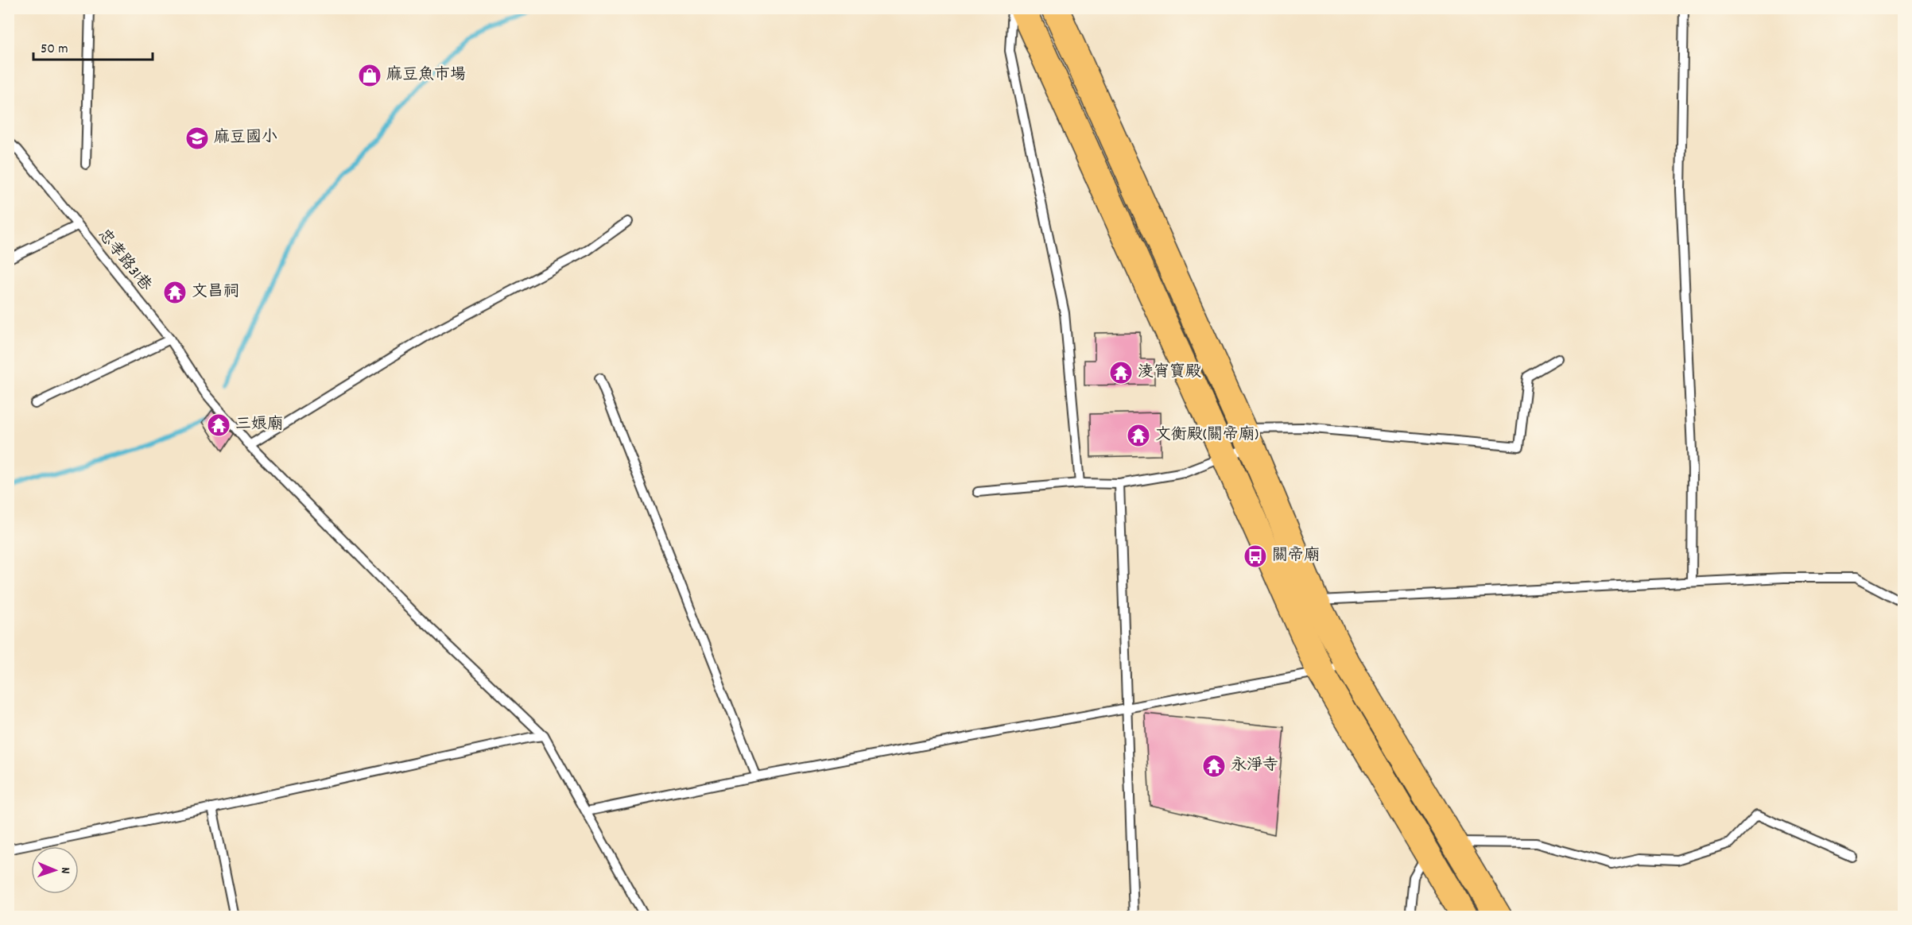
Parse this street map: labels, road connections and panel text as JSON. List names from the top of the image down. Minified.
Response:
{"streets":{"lane":["忠孝路31巷"]},"places":{"shop":["麻豆魚市場"],"school or university":["麻豆國小"],"temple":["文昌祠","淩宵寶殿","三娘廟","文衡殿(關帝廟)","永淨寺"],"bus stop":["關帝廟"]},"scale_bar":"50 m","north":"right"}
